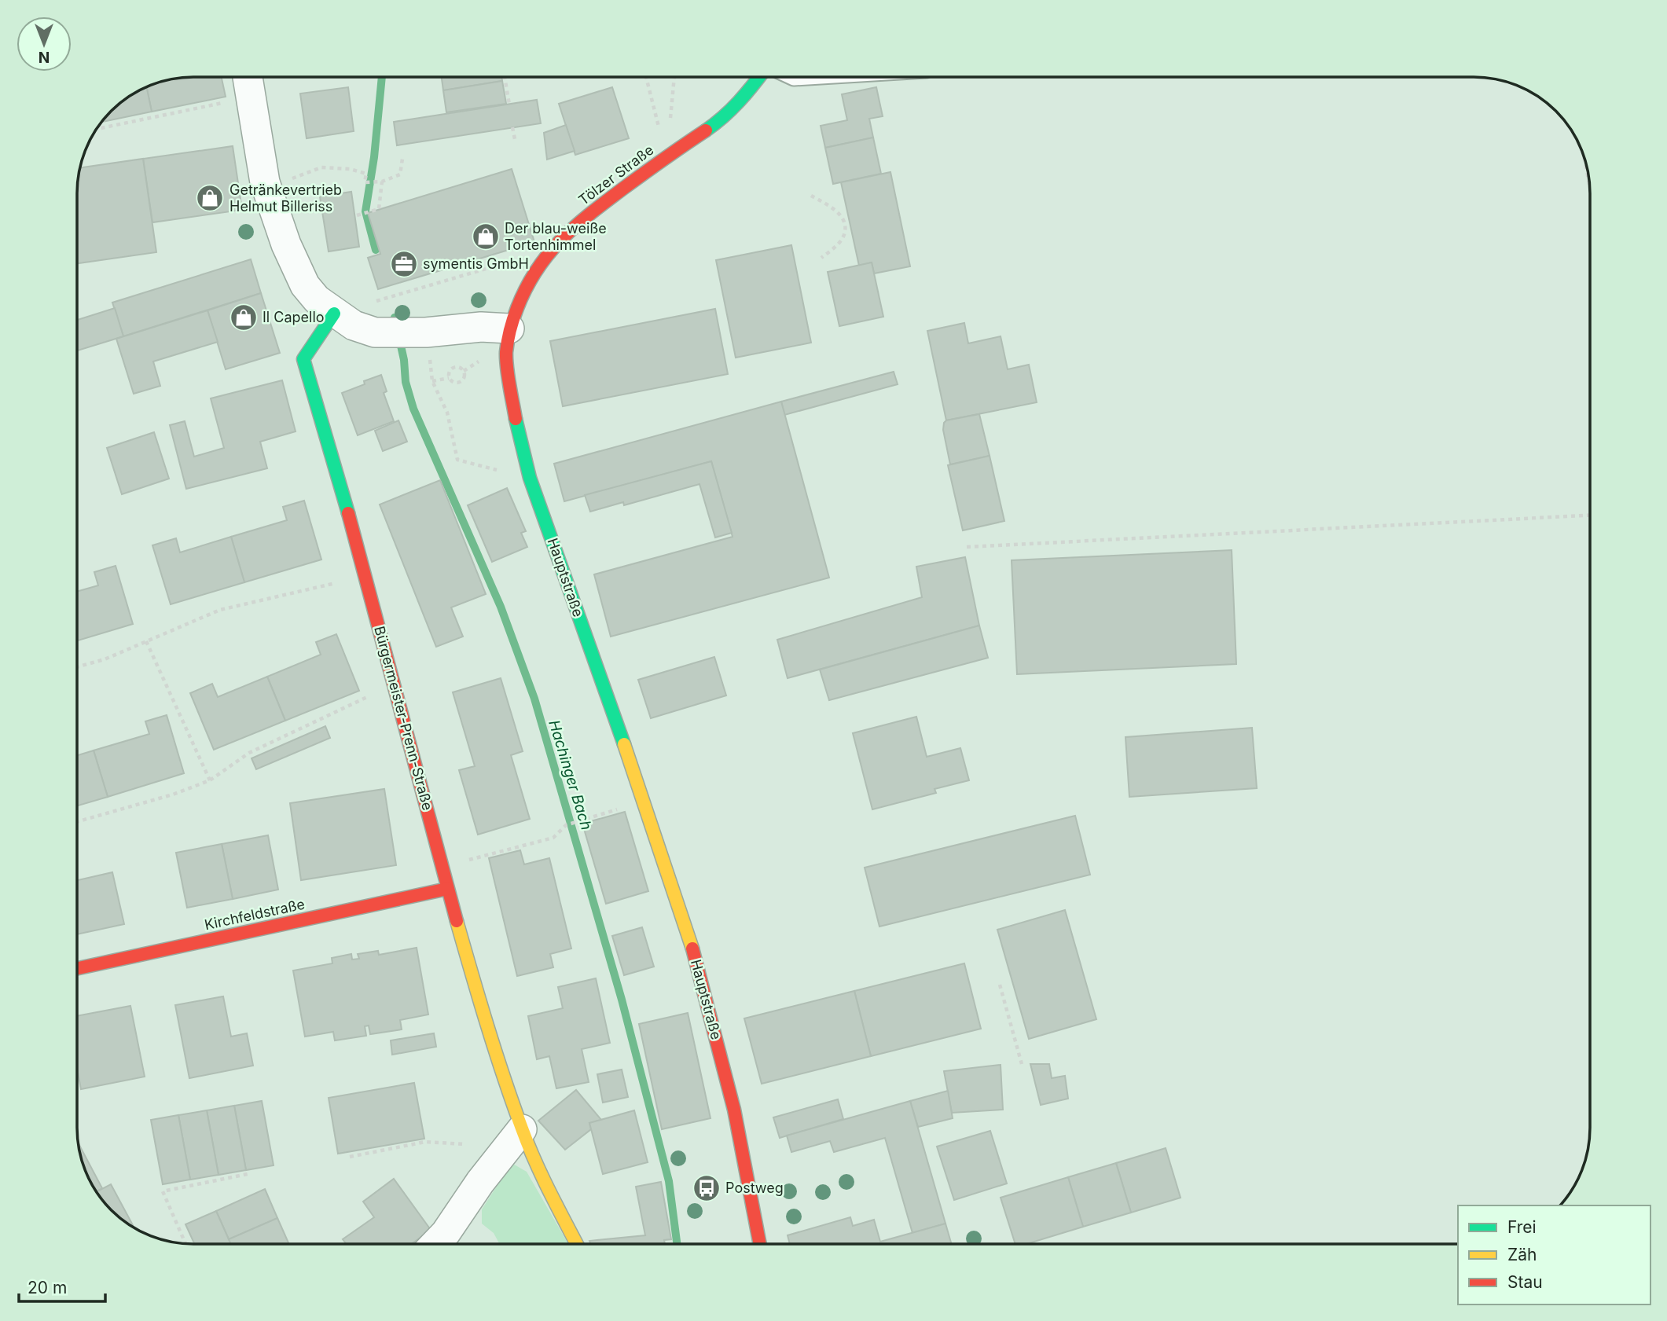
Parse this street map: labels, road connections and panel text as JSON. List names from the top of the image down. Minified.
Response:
{"streets":{"street":["Tölzer Straße","Hauptstraße","Bürgermeister-Prenn-Straße","Kirchfeldstraße"]},"crossings":[["Tölzer Straße","Hauptstraße"],["Bürgermeister-Prenn-Straße","Kirchfeldstraße"]],"water":["Hachinger Bach"],"places":{"shop":["Getränkevertrieb Helmut Billeriss","Der blau-weiße Tortenhimmel","Il Capello"],"office":["symentis GmbH"],"bus stop":["Postweg"]},"legend":["Frei","Zäh","Stau"],"scale_bar":"20 m","north":"bottom"}
